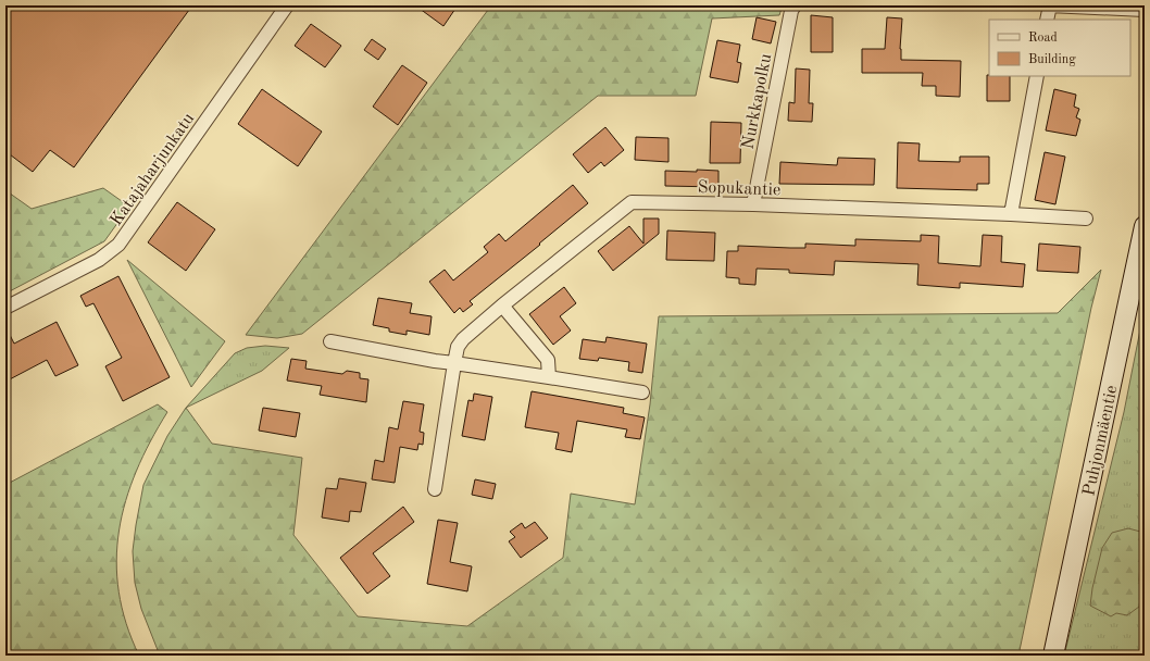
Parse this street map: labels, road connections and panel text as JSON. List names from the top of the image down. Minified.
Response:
{"streets":{"street":["Nurkkapolku","Katajaharjunkatu","Sopukantie","Puhjonmäentie"]},"crossings":[["Nurkkapolku","Sopukantie"]],"legend":["Road","Building"]}
